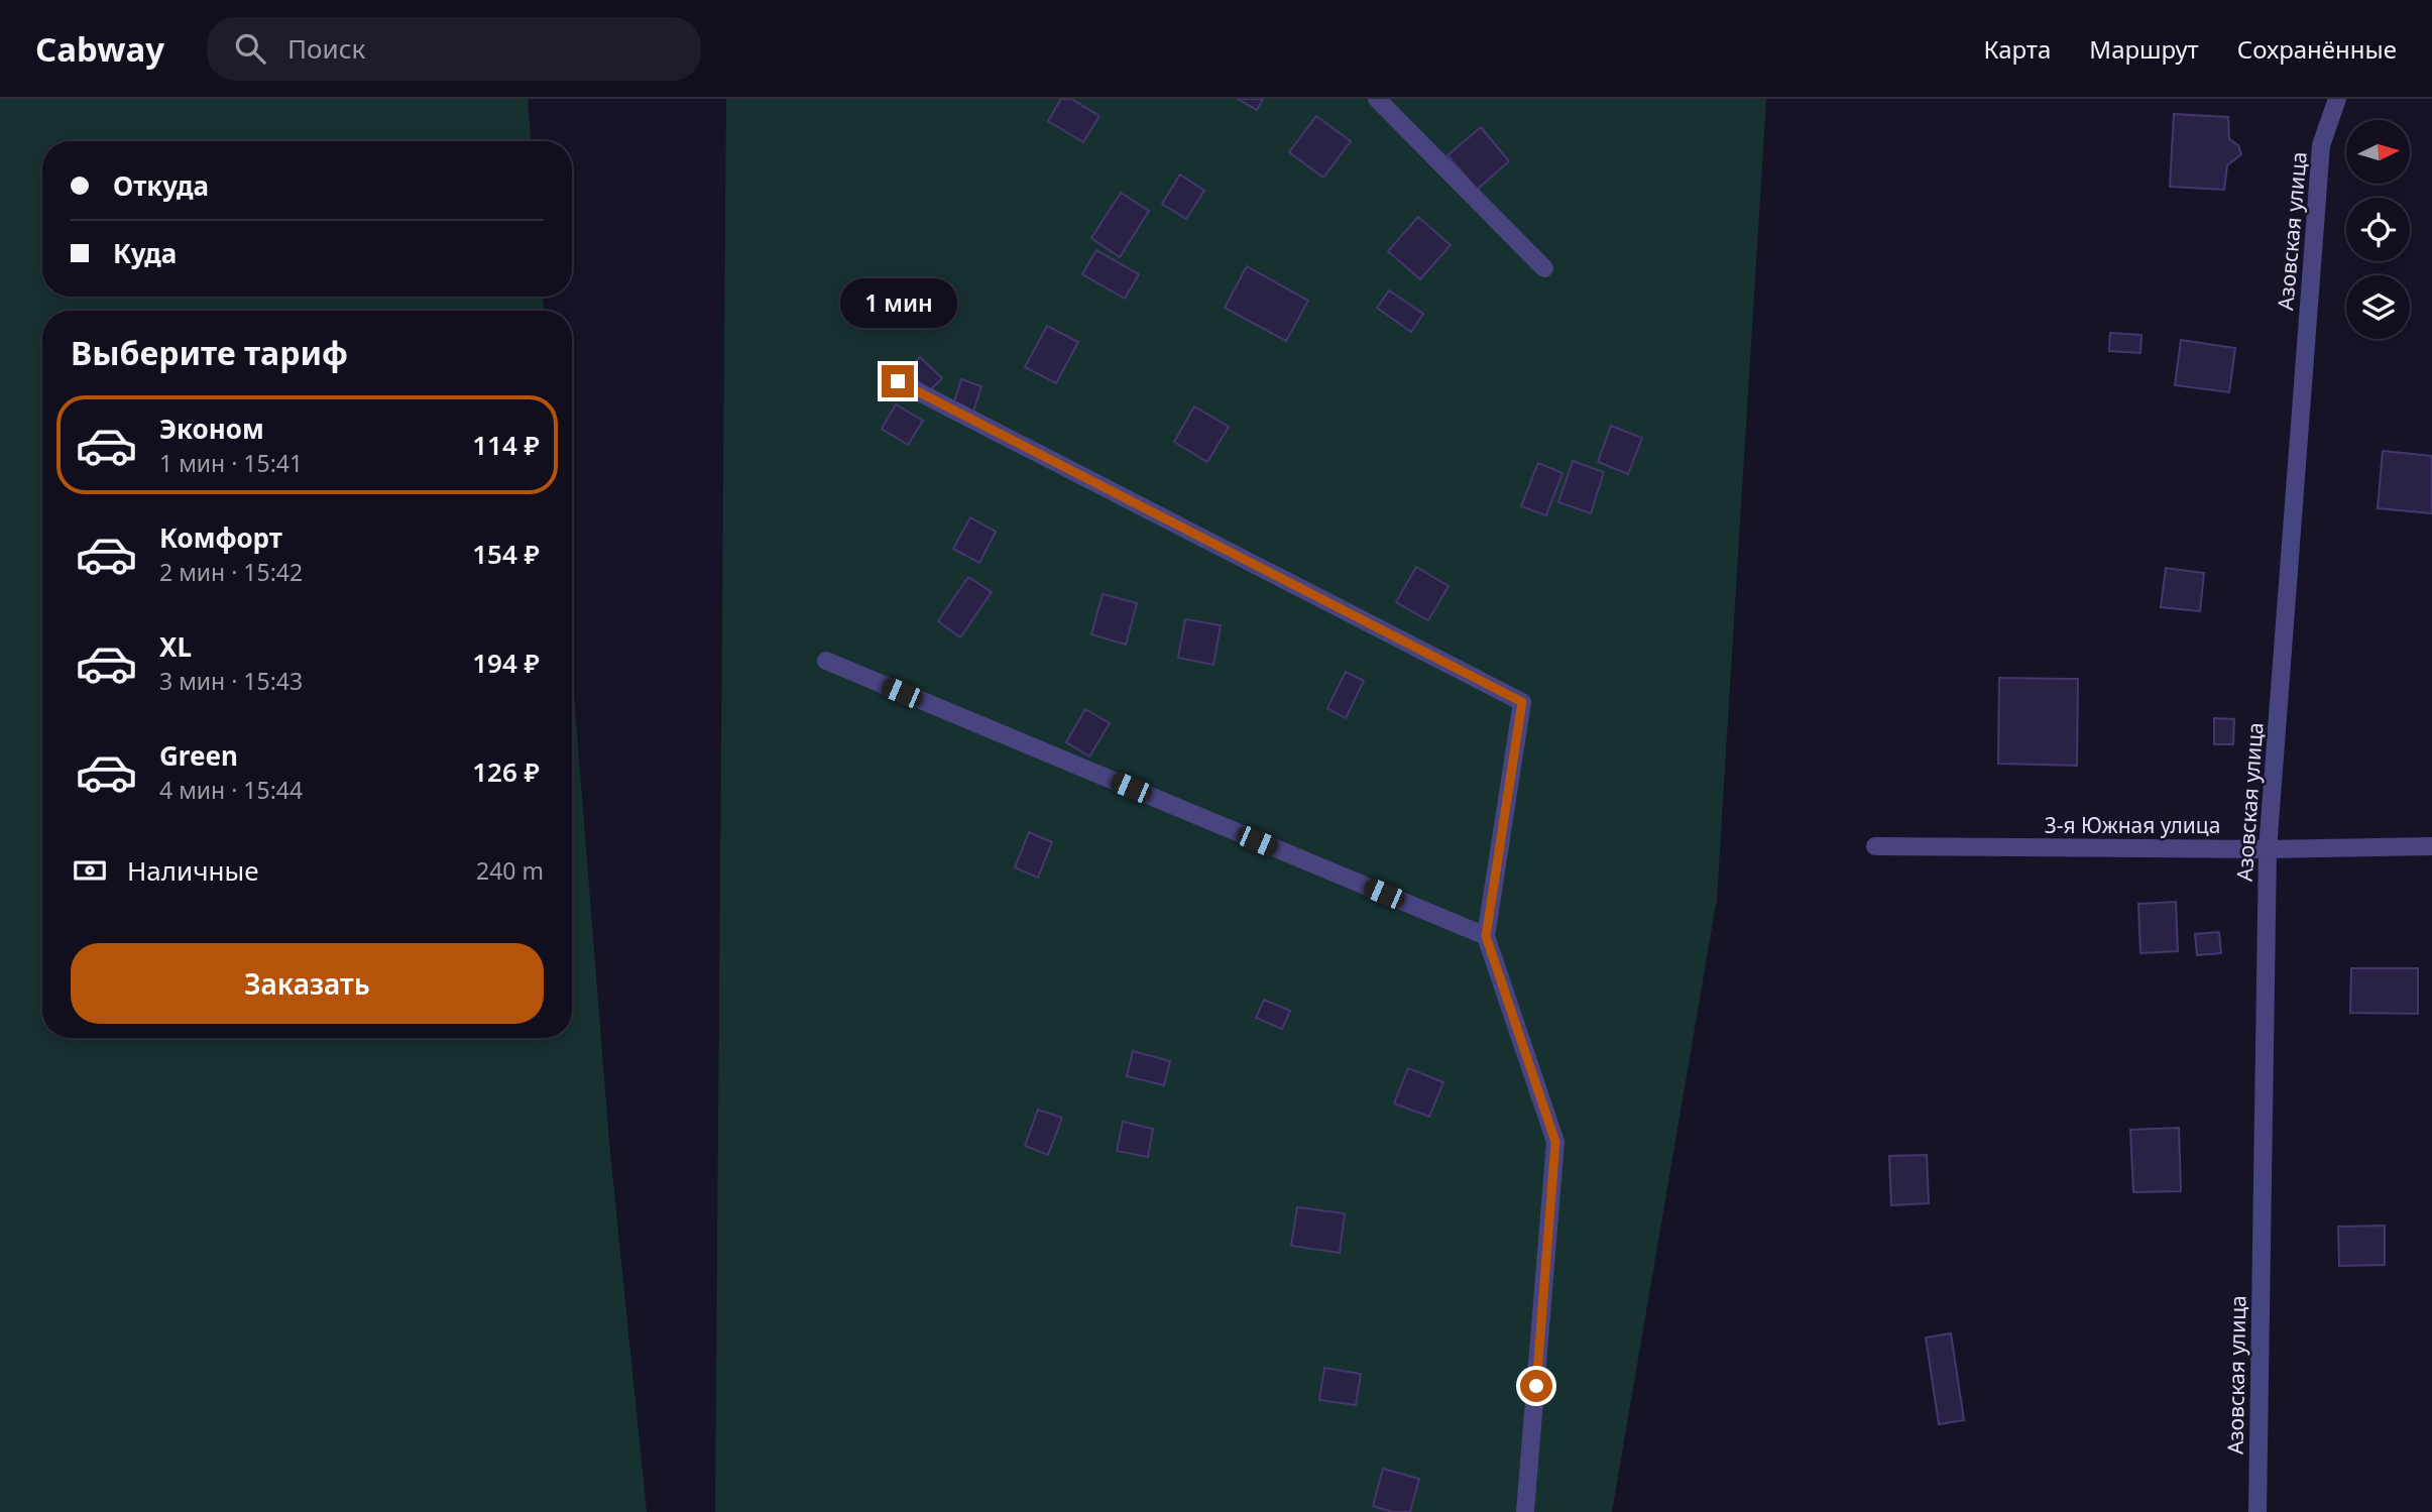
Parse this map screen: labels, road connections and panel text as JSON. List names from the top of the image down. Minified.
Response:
{"streets":{"street":["Азовская улица","3-я Южная улица"]},"crossings":[["Азовская улица","3-я Южная улица"]],"north":"right","page":{"header":"Cabway","search":"Поиск","nav":["Карта","Маршрут","Сохранённые"],"banner":["Откуда","Куда"],"bubble":"1 мин","heading":"Выберите тариф","list":[{"name":"Эконом","note":"1 мин · 15:41","value":"114 ₽"},{"name":"Комфорт","note":"2 мин · 15:42","value":"154 ₽"},{"name":"XL","note":"3 мин · 15:43","value":"194 ₽"},{"name":"Green","note":"4 мин · 15:44","value":"126 ₽"}],"pay":["Наличные","240 m"],"buttons":"Заказать"}}
